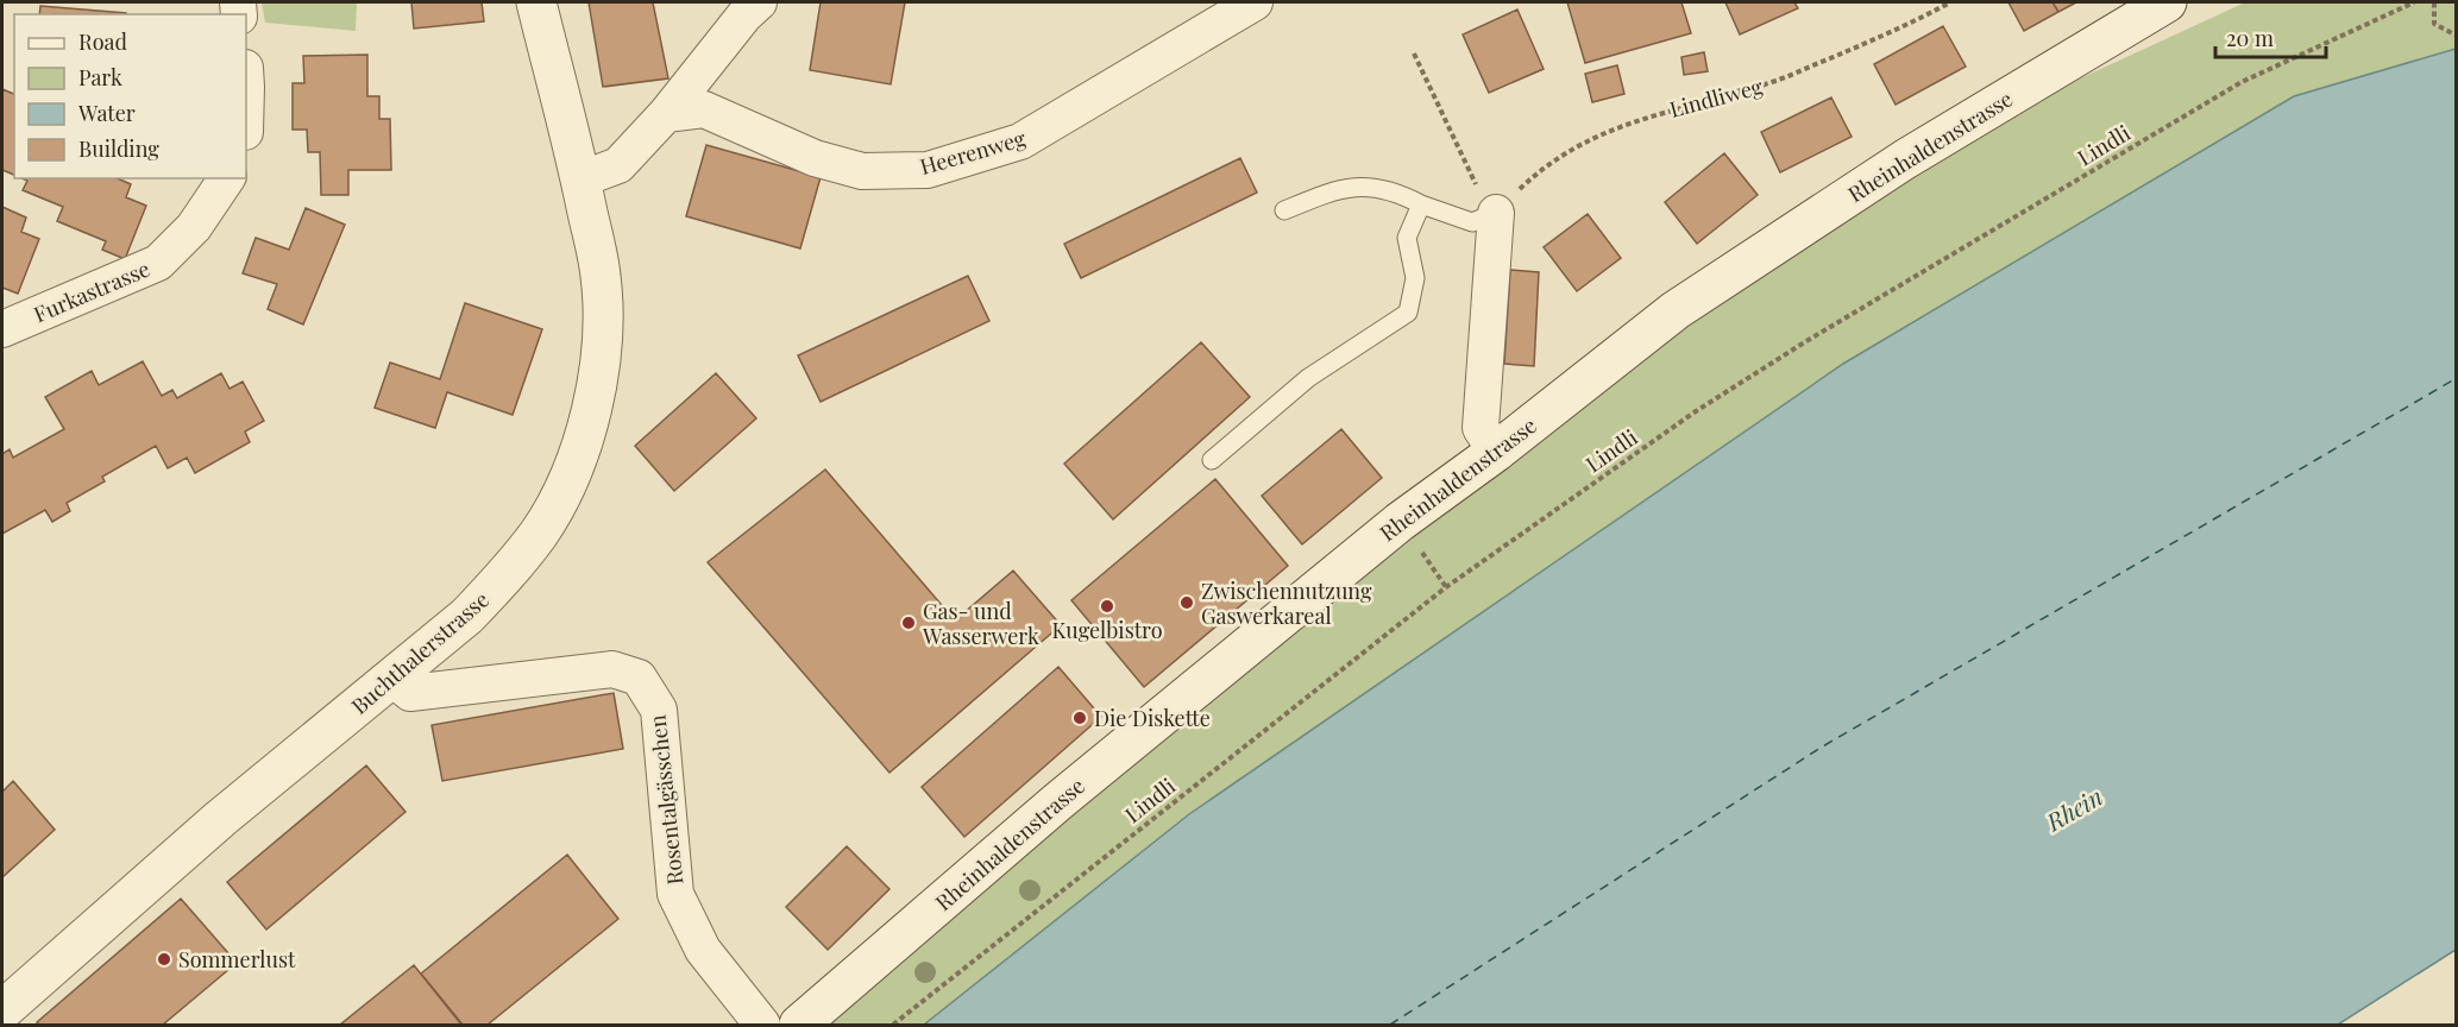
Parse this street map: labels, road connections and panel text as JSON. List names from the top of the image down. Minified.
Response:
{"streets":{"main road":["Rheinhaldenstrasse","Buchthalerstrasse"],"street":["Heerenweg","Furkastrasse","Rosentalgässchen"],"path":["Lindliweg","Lindli"]},"crossings":[["Buchthalerstrasse","Rosentalgässchen"]],"water":["Rhein"],"places":["Zwischennutzung Gaswerkareal","Kugelbistro","Gas- und Wasserwerk","Die Diskette","Sommerlust"],"legend":["Road","Park","Water","Building"],"scale_bar":"20 m"}
